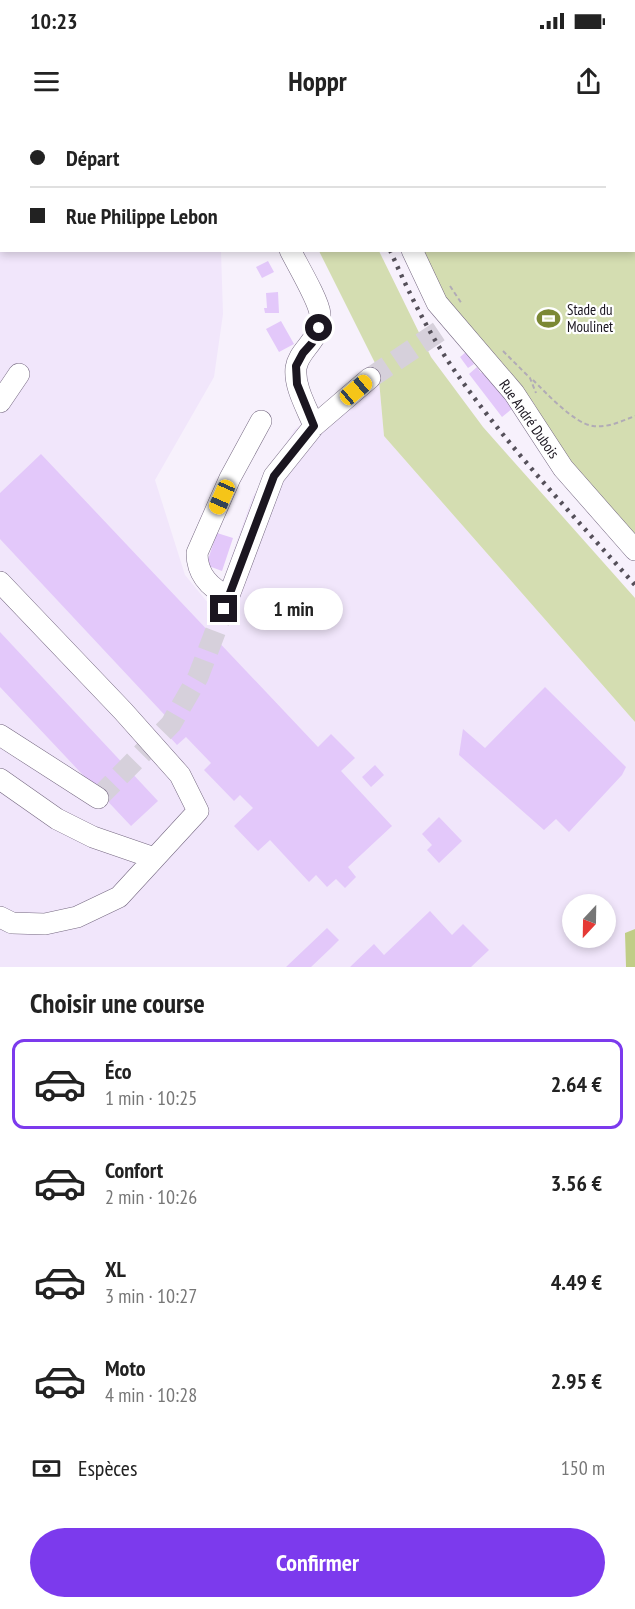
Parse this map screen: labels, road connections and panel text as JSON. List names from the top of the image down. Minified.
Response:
{"streets":{"street":["Rue André Dubois"]},"places":{"sports":["Stade du Moulinet"]},"north":"bottom","page":{"status":"10:23","header":"Hoppr","banner":["Départ","Rue Philippe Lebon"],"bubble":"1 min","heading":"Choisir une course","list":[{"name":"Éco","note":"1 min · 10:25","value":"2.64 €"},{"name":"Confort","note":"2 min · 10:26","value":"3.56 €"},{"name":"XL","note":"3 min · 10:27","value":"4.49 €"},{"name":"Moto","note":"4 min · 10:28","value":"2.95 €"}],"pay":["Espèces","150 m"],"buttons":"Confirmer"}}
